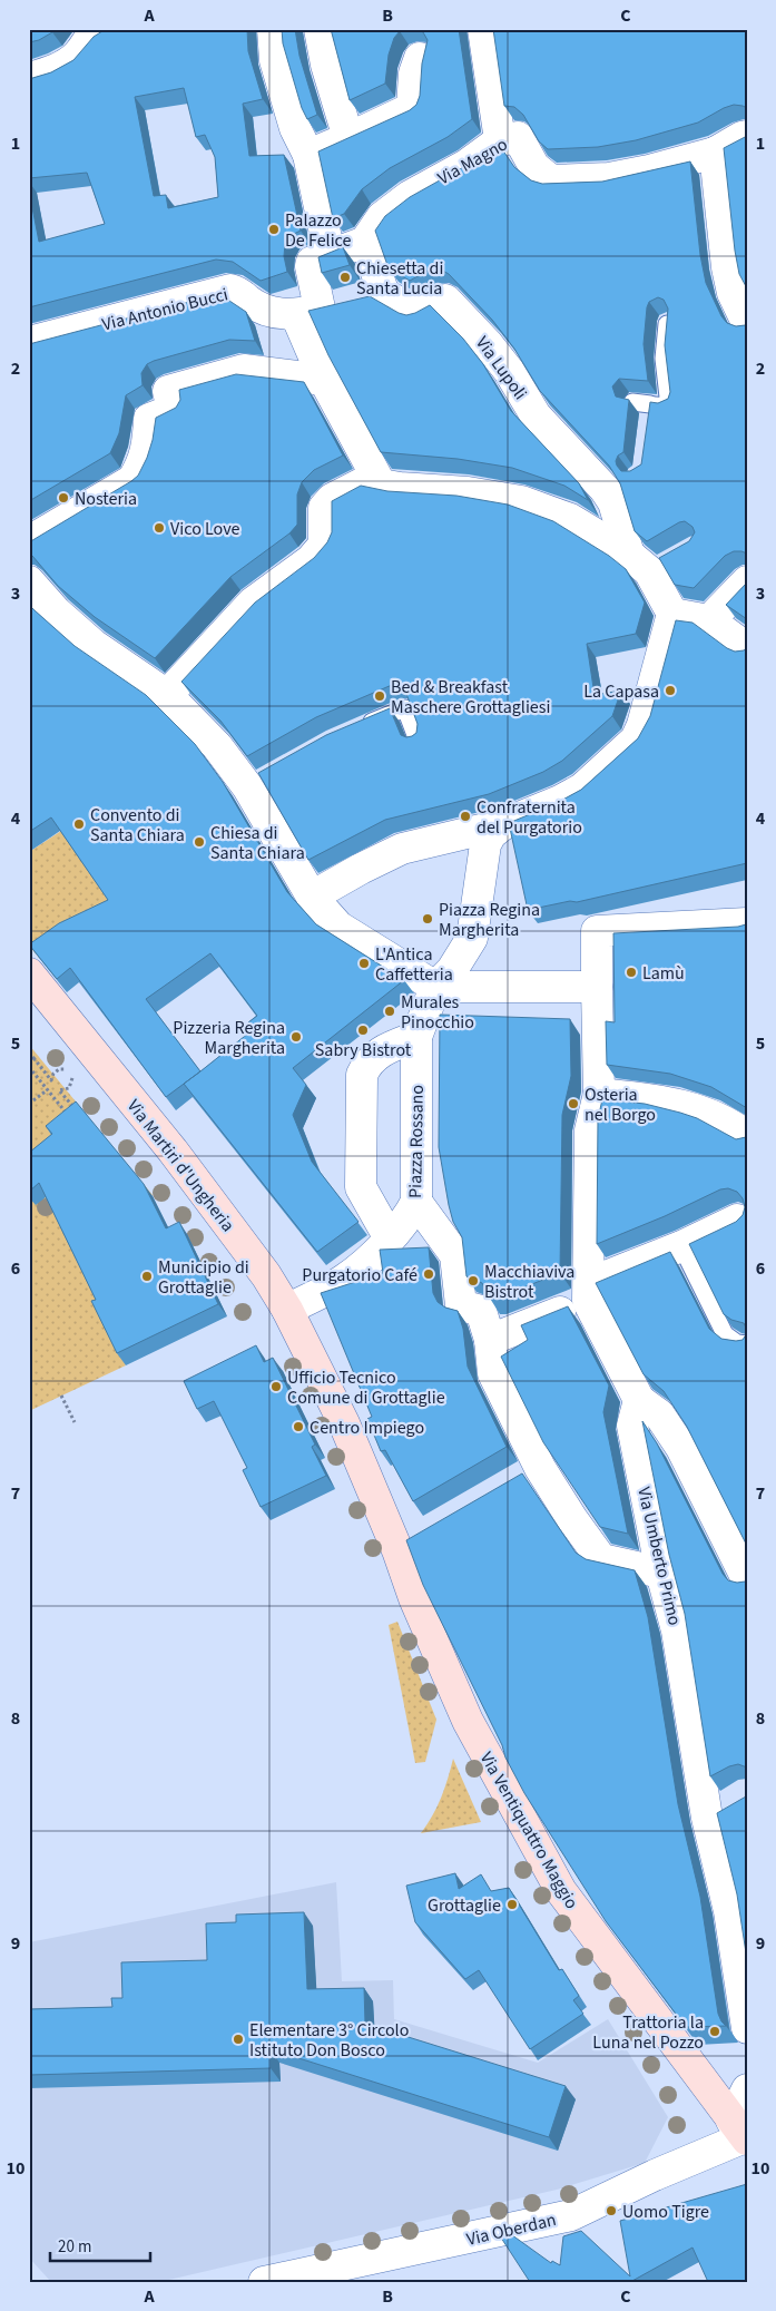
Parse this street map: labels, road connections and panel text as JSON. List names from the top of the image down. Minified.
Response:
{"streets":{"street":["Via Magno","Via Antonio Bucci","Via Lupoli","Piazza Rossano","Via Martiri d'Ungheria","Via Umberto Primo","Via Ventiquattro Maggio","Via Oberdan"]},"crossings":[["Piazza Rossano","Via Martiri d'Ungheria"],["Via Martiri d'Ungheria","Via Ventiquattro Maggio"],["Via Ventiquattro Maggio","Via Oberdan"]],"places":["Palazzo De Felice","Chiesetta di Santa Lucia","Nosteria","Vico Love","La Capasa","Bed & Breakfast Maschere Grottagliesi","Confraternita del Purgatorio","Convento di Santa Chiara","Chiesa di Santa Chiara","Piazza Regina Margherita","L'Antica Caffetteria","Lamù","Murales Pinocchio","Sabry Bistrot","Pizzeria Regina Margherita","Osteria nel Borgo","Purgatorio Café","Municipio di Grottaglie","Macchiaviva Bistrot","Ufficio Tecnico Comune di Grottaglie","Centro Impiego","Grottaglie","Trattoria la Luna nel Pozzo","Elementare 3° Circolo Istituto Don Bosco","Uomo Tigre"],"scale_bar":"20 m","grid":{"columns":["A","B","C"],"rows":["1","2","3","4","5","6","7","8","9","10"]}}
